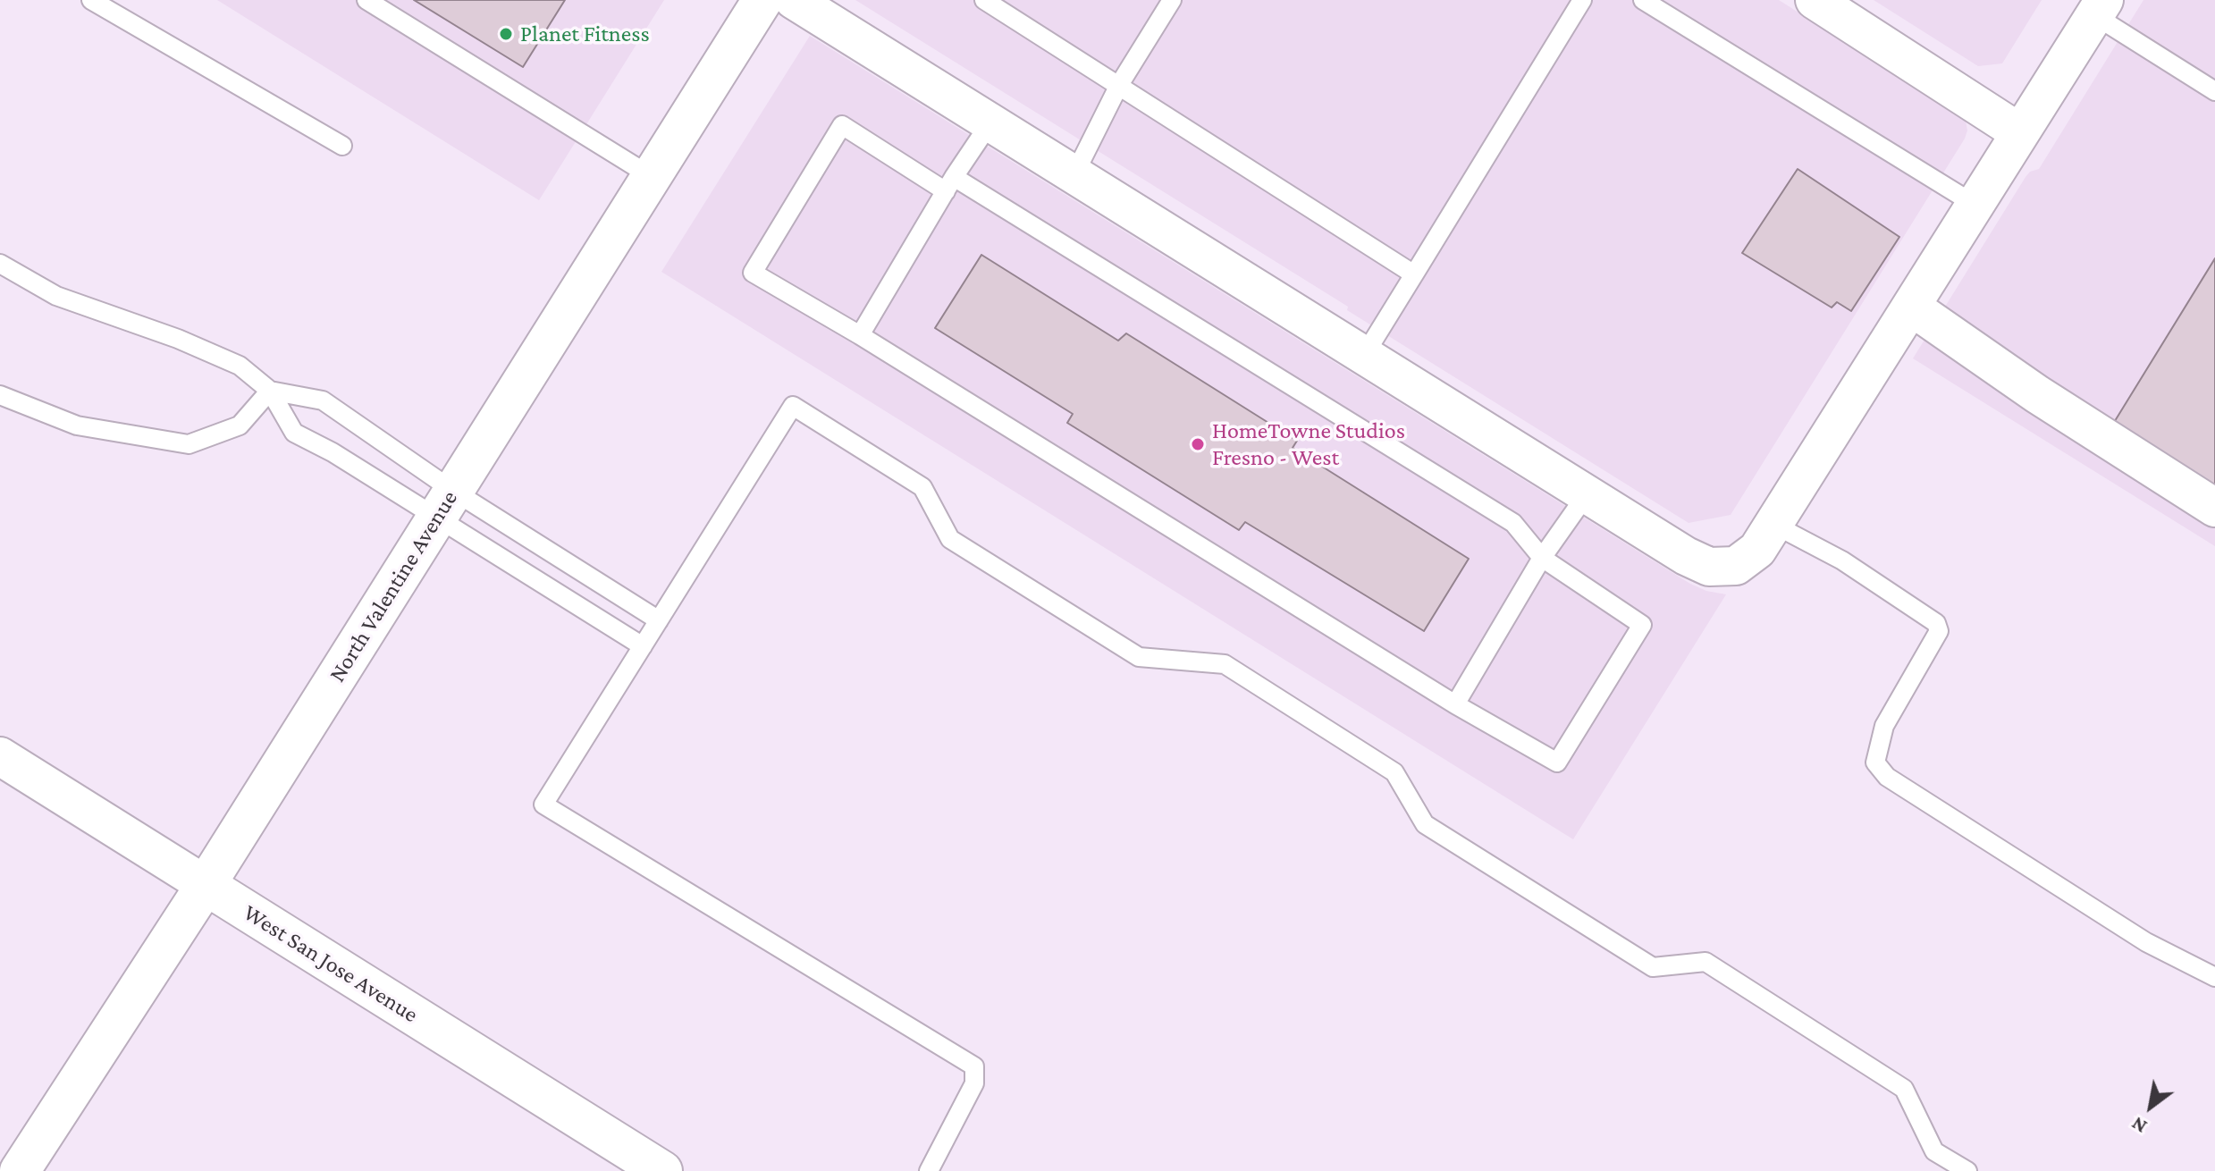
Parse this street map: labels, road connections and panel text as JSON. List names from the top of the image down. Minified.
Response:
{"streets":{"street":["North Valentine Avenue","West San Jose Avenue"]},"crossings":[["North Valentine Avenue","West San Jose Avenue"]],"places":["Planet Fitness","HomeTowne Studios Fresno - West"],"north":"bottom left"}
